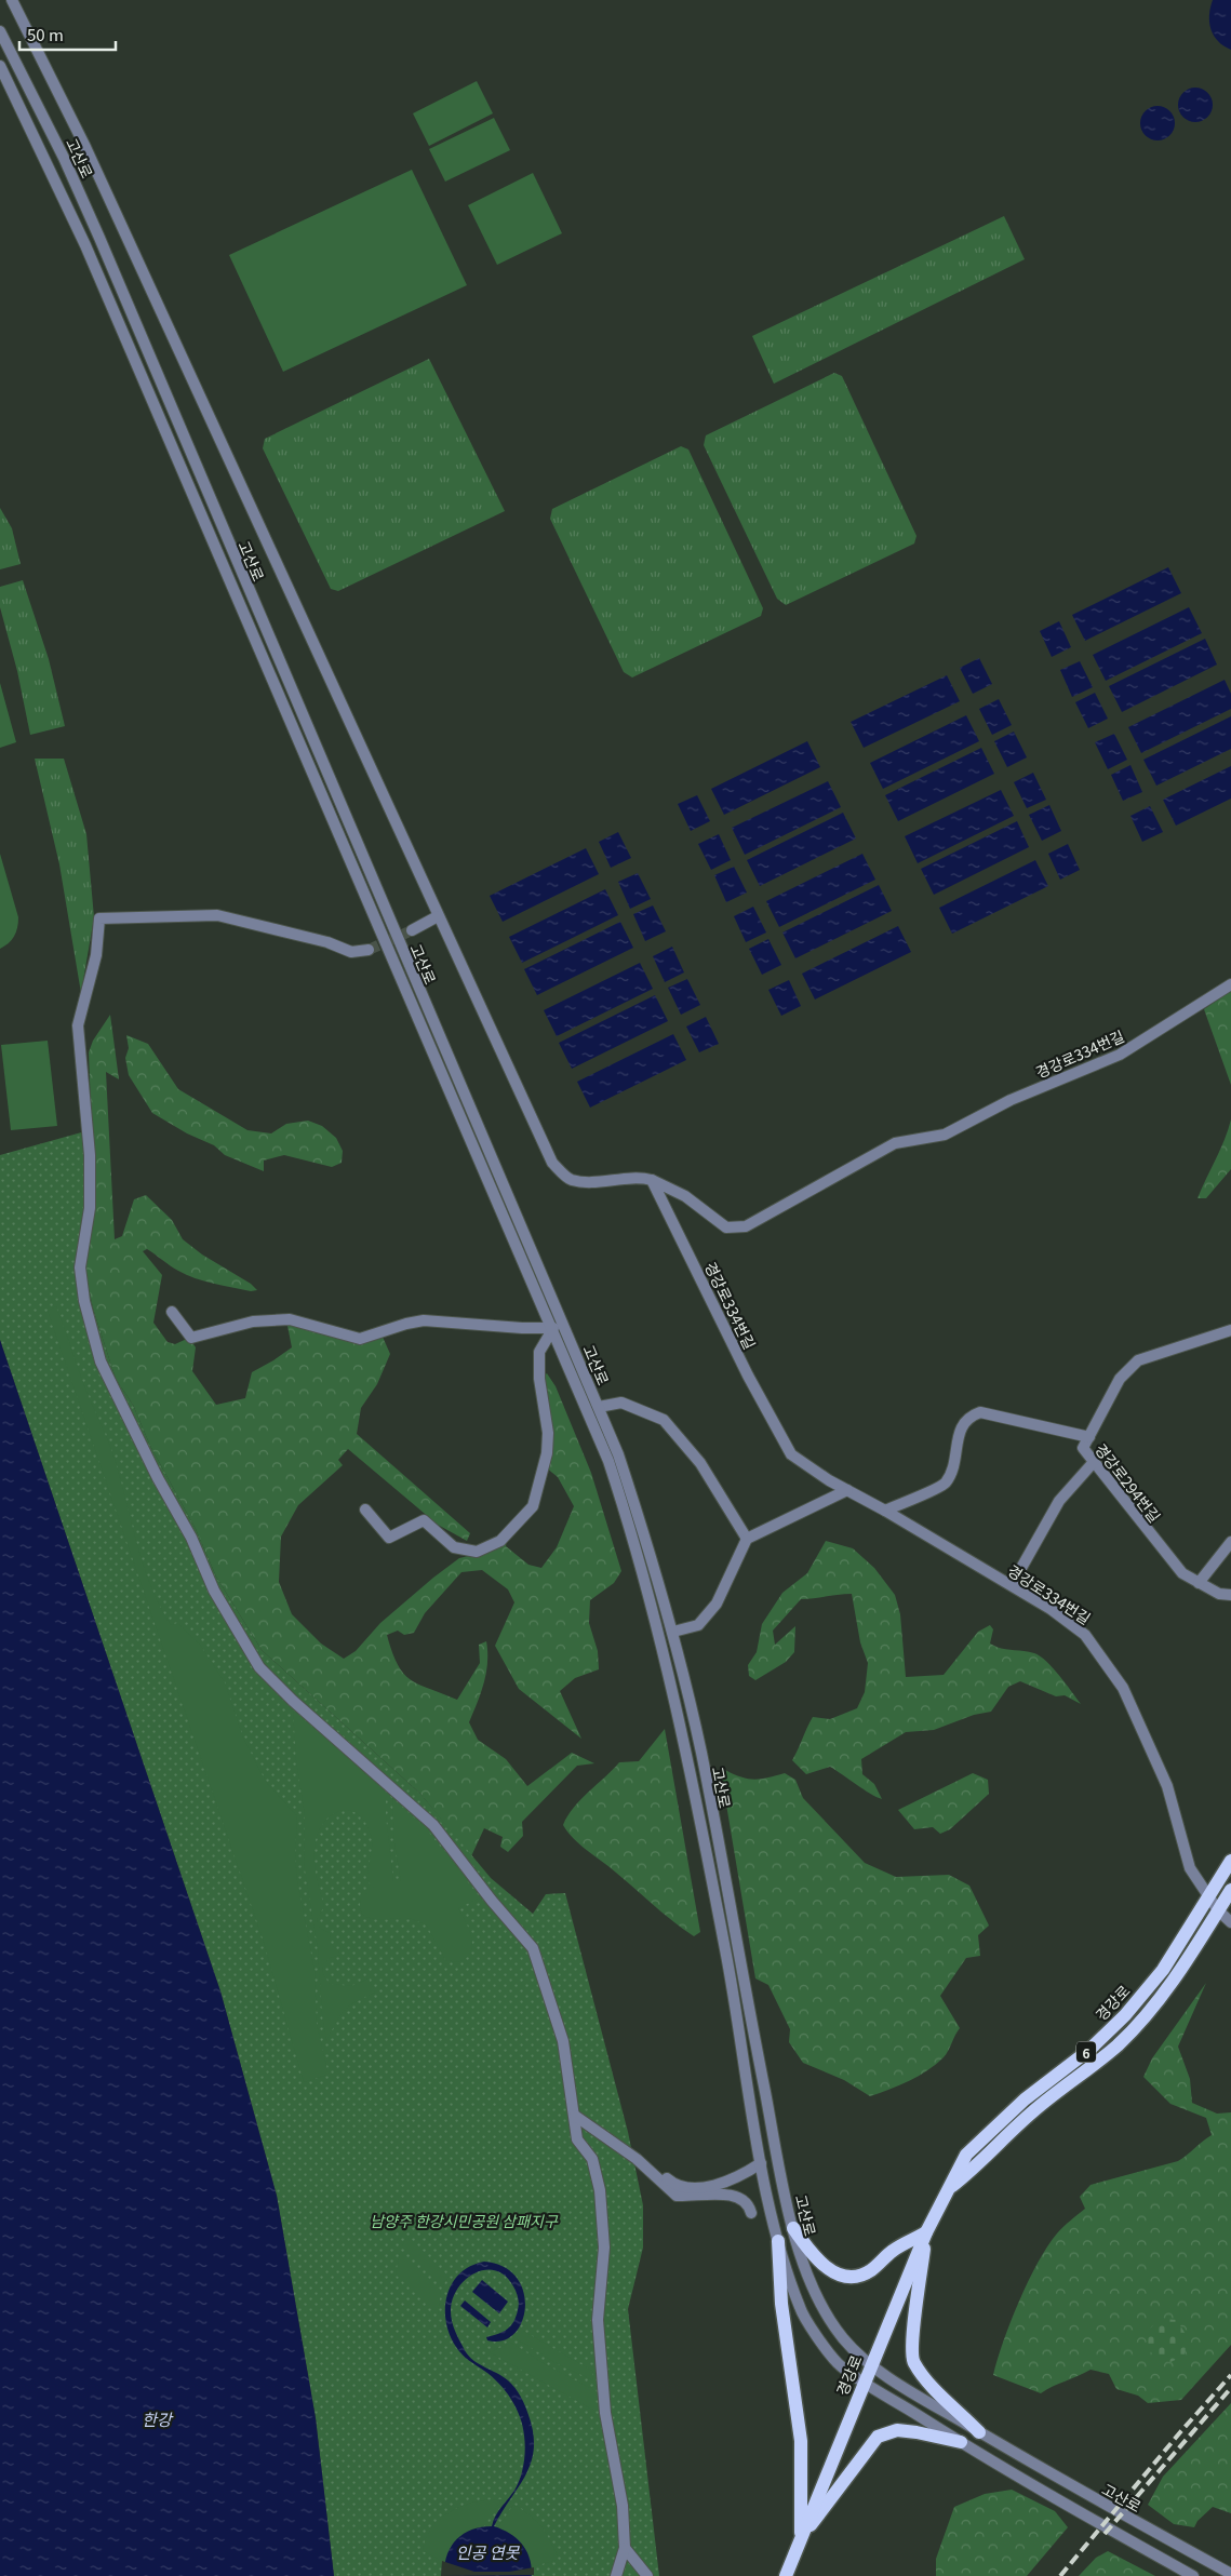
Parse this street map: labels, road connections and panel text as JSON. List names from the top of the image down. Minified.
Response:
{"streets":{"main road":["경강로","6"],"street":["고산로","경강로334번길","경강로294번길"]},"crossings":[["고산로","경강로"],["경강로334번길","경강로"]],"water":["한강","인공 연못"],"parks":["남양주 한강시민공원 삼패지구"],"scale_bar":"50 m"}
